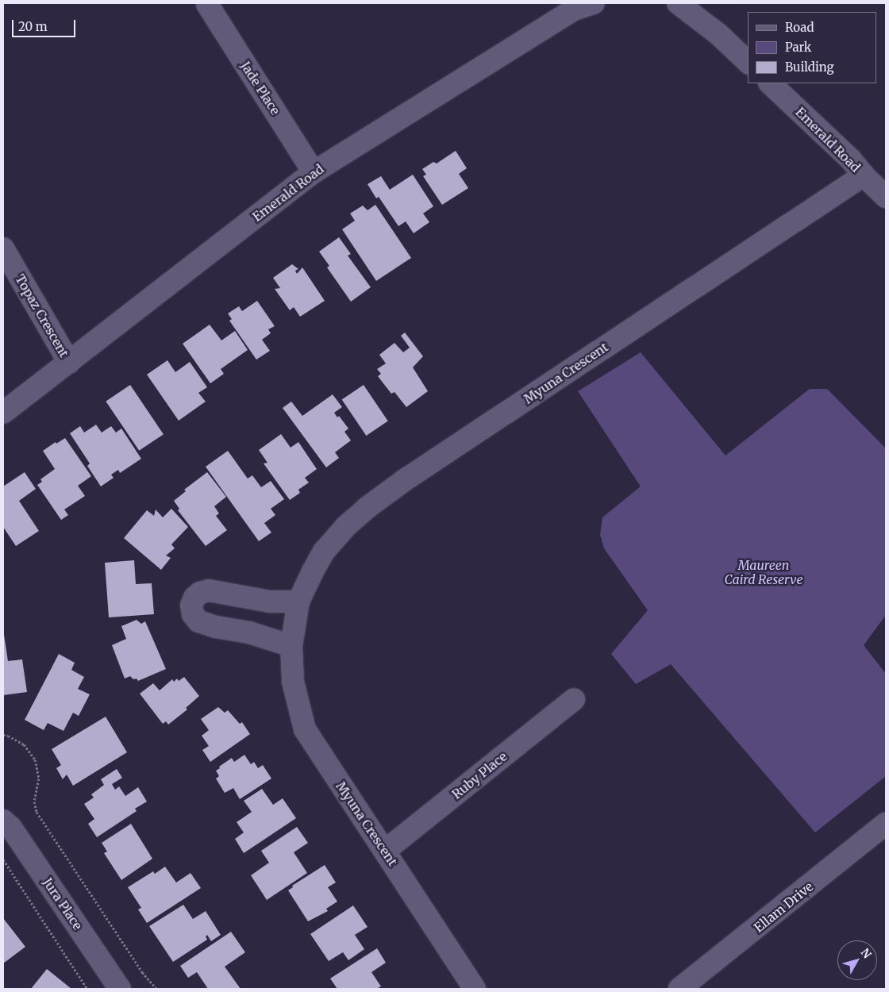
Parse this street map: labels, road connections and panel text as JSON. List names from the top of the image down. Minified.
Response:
{"streets":{"street":["Jade Place","Emerald Road","Topaz Crescent","Myuna Crescent","Ruby Place","Jura Place","Ellam Drive"]},"crossings":[["Jade Place","Emerald Road"],["Emerald Road","Topaz Crescent"],["Emerald Road","Myuna Crescent"],["Myuna Crescent","Ruby Place"]],"parks":["Maureen Caird Reserve"],"legend":["Road","Park","Building"],"scale_bar":"20 m","north":"top right"}
